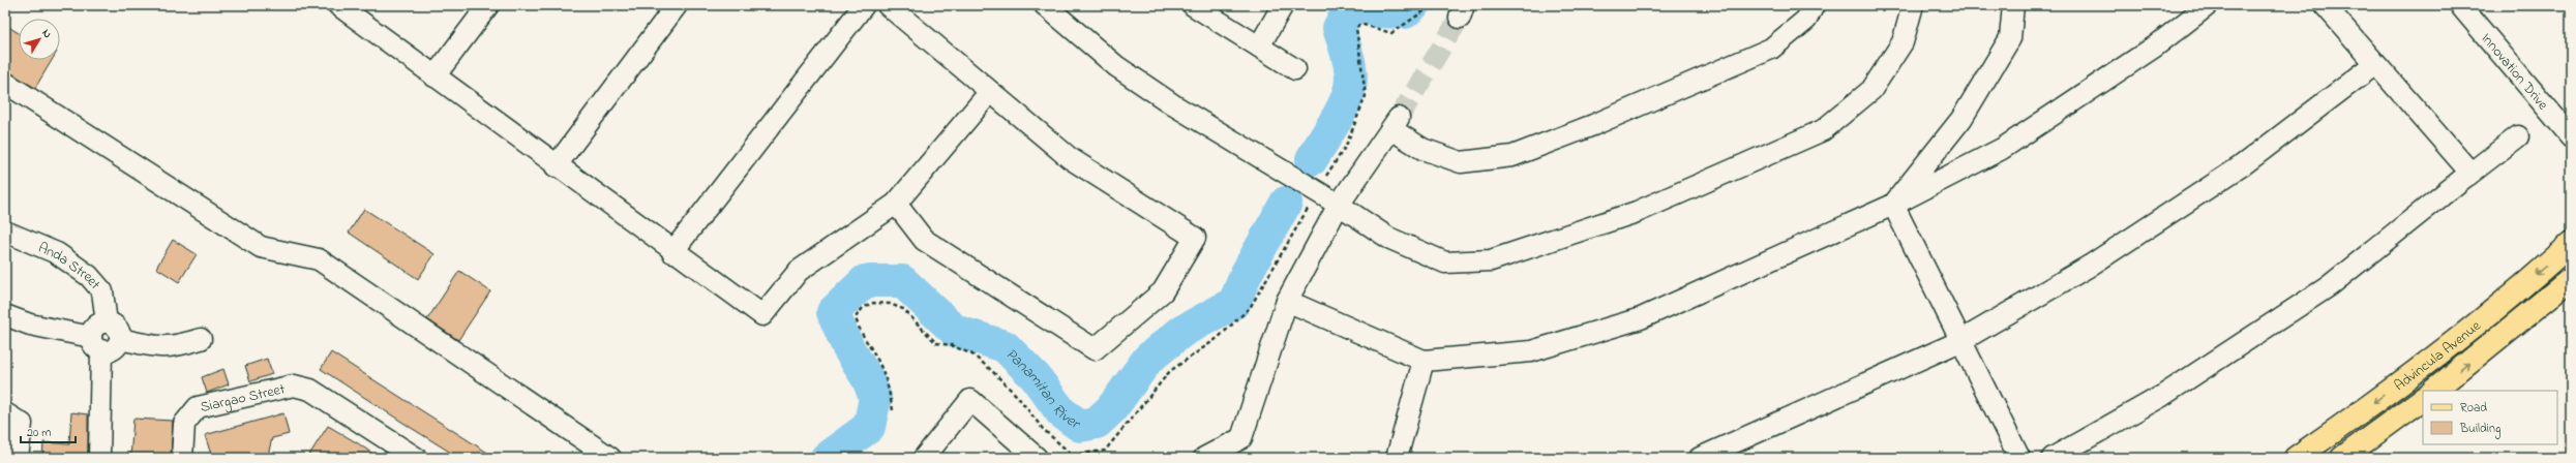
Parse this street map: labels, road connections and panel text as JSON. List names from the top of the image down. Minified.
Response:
{"streets":{"main road":["Advincula Avenue"],"street":["Innovation Drive","Anda Street","Siargao Street"]},"water":["Panamitan River"],"legend":["Road","Building"],"scale_bar":"20 m","north":"top right"}
